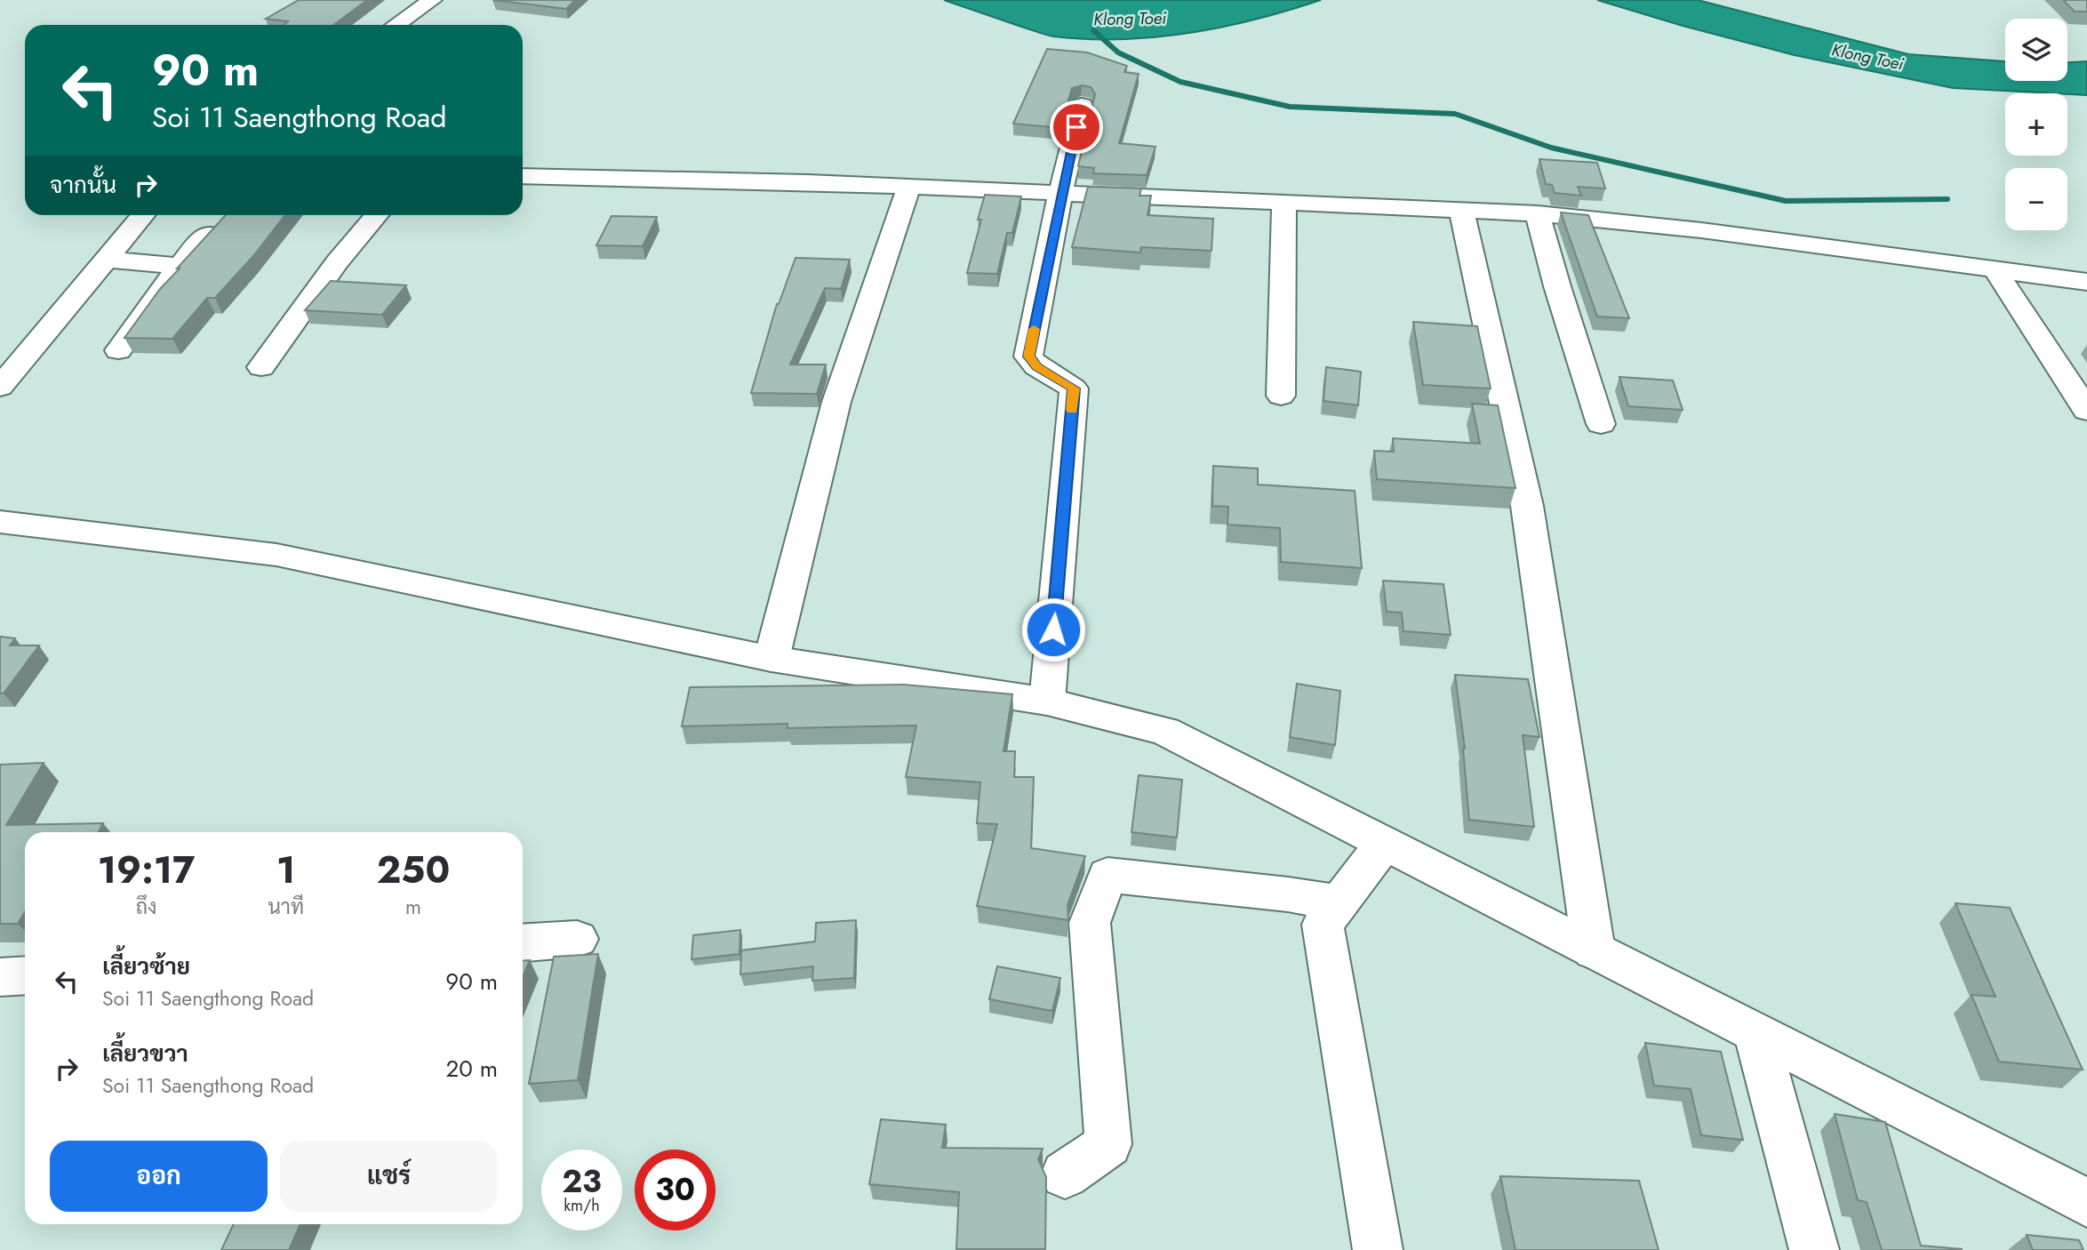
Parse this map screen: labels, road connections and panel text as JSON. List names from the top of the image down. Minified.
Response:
{"water":["Klong Toei"],"page":{"map_buttons":["+","−"],"turn":["90 m","Soi 11 Saengthong Road"],"then":"จากนั้น","eta":["19:17","ถึง","1","นาที","250","m"],"list":[{"name":"เลี้ยวซ้าย","note":"Soi 11 Saengthong Road","value":"90 m"},{"name":"เลี้ยวขวา","note":"Soi 11 Saengthong Road","value":"20 m"}],"buttons":["ออก","แชร์"],"speed":"23 km/h","limit":"30"}}
